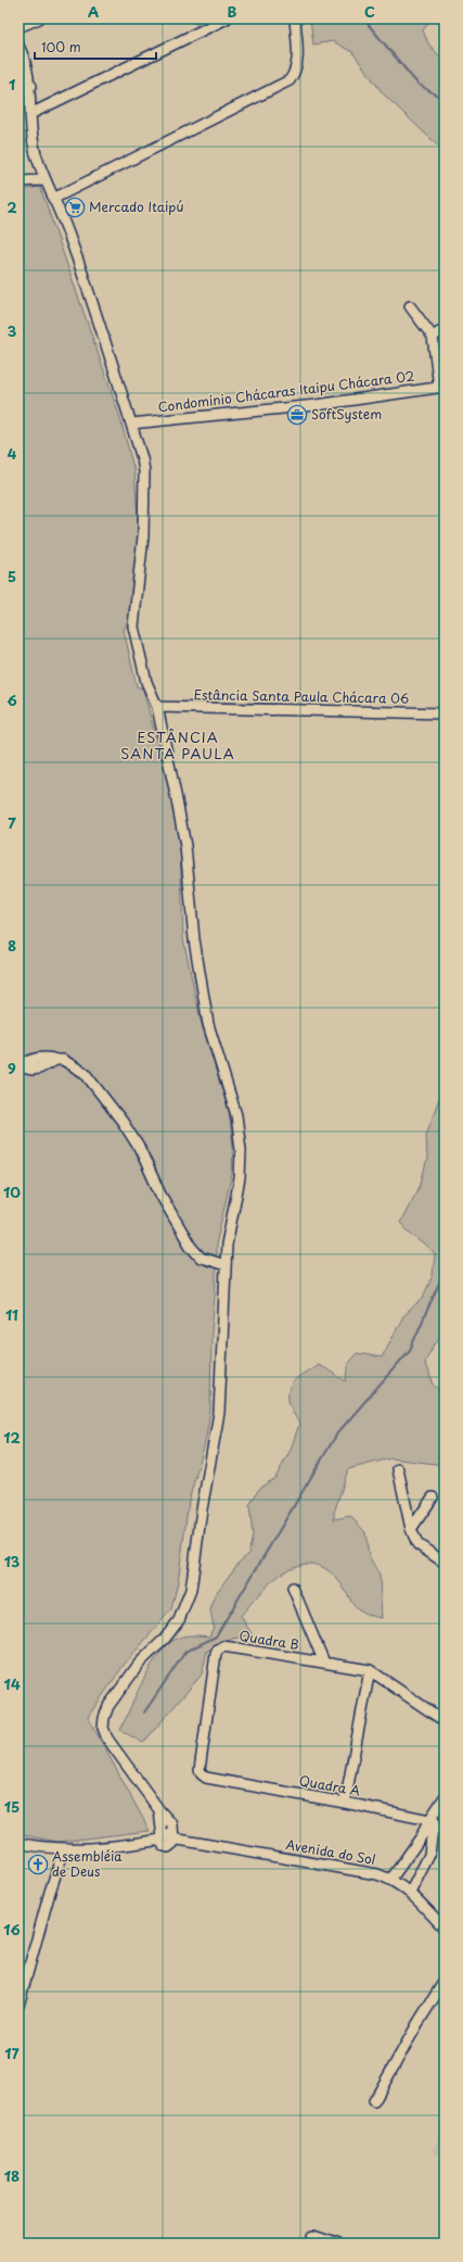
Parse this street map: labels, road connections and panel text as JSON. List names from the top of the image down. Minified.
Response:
{"streets":{"street":["Condomínio Chácaras Itaipu Chácara 02","Estância Santa Paula Chácara 06","Quadra B","Quadra A","Avenida do Sol"]},"crossings":[["Quadra B","Quadra A"]],"districts":["ESTÂNCIA SANTA PAULA"],"places":{"supermarket":["Mercado Itaipú"],"office":["SoftSystem"],"church":["Assembléia de Deus"]},"scale_bar":"100 m","grid":{"columns":["A","B","C"],"rows":["1","2","3","4","5","6","7","8","9","10","11","12","13","14","15","16","17","18"]}}
